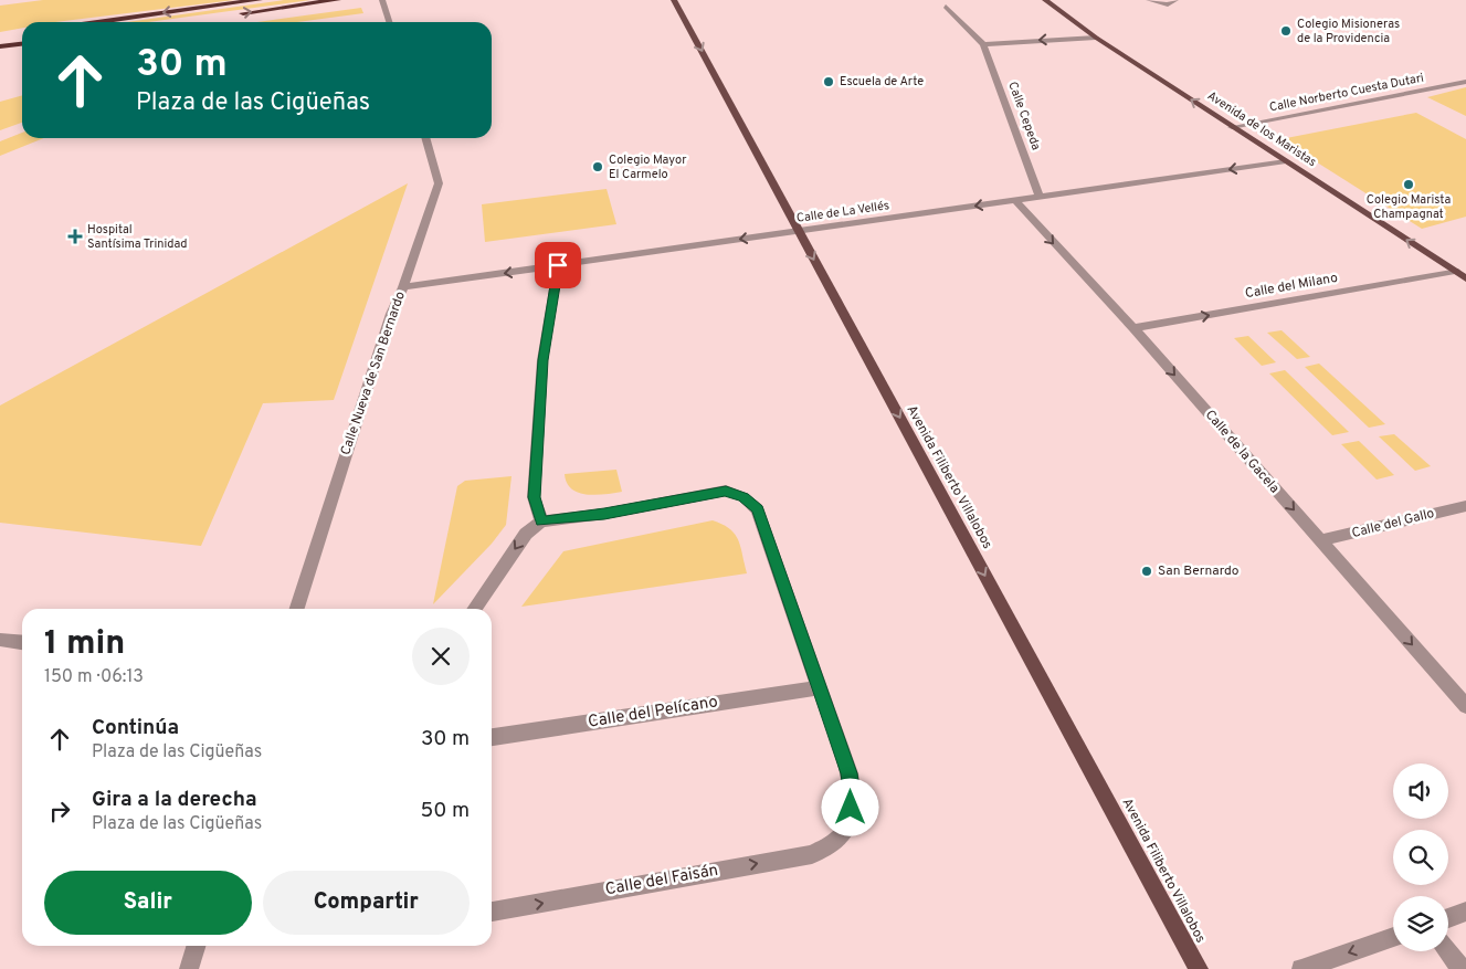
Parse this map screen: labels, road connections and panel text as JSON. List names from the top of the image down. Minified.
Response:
{"streets":{"main road":["Avenida de los Maristas","Avenida Filiberto Villalobos"],"street":["Calle Norberto Cuesta Dutari","Calle Cepeda","Calle de La Vellés","Calle del Milano","Calle Nueva de San Bernardo","Calle de la Gacela","Calle del Gallo","Calle del Pelícano","Calle del Faisán"]},"crossings":[["Calle Norberto Cuesta Dutari","Avenida de los Maristas"],["Calle Cepeda","Calle de La Vellés"],["Avenida de los Maristas","Calle de La Vellés"],["Avenida de los Maristas","Calle del Milano"],["Calle de La Vellés","Calle Nueva de San Bernardo"],["Calle de La Vellés","Calle de la Gacela"],["Calle de La Vellés","Avenida Filiberto Villalobos"],["Calle del Milano","Calle de la Gacela"],["Calle de la Gacela","Calle del Gallo"],["Calle del Pelícano","Calle del Faisán"]],"one_way":["Avenida de los Maristas","Calle de La Vellés","Calle del Milano","Calle de la Gacela","Avenida Filiberto Villalobos"],"places":{"other":["Colegio Misioneras de la Providencia","Escuela de Arte","Colegio Mayor El Carmelo","Colegio Marista Champagnat","San Bernardo"],"health":["Hospital Santísima Trinidad"]},"page":{"turn":["30 m","Plaza de las Cigüeñas"],"heading":["1 min","150 m · 06:13"],"list":[{"name":"Continúa","note":"Plaza de las Cigüeñas","value":"30 m"},{"name":"Gira a la derecha","note":"Plaza de las Cigüeñas","value":"50 m"}],"buttons":["Salir","Compartir"]}}
